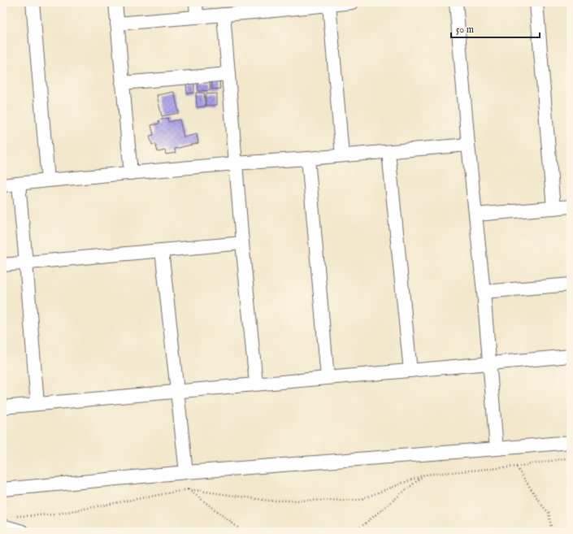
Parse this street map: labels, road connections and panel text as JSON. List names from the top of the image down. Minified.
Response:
{"scale_bar":"50 m"}
